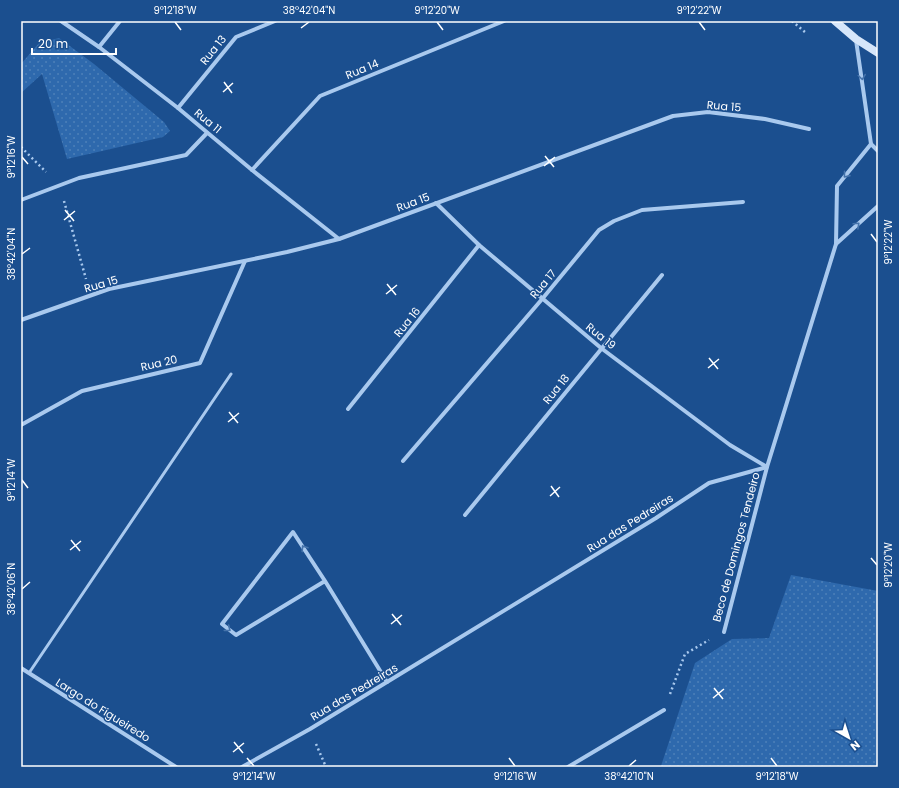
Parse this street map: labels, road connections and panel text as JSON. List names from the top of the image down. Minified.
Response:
{"streets":{"street":["Rua 13","Rua 14","Rua 15","Rua 11","Rua 17","Rua 16","Rua 19","Rua 20","Rua 18","Rua das Pedreiras","Beco de Domingos Tendeiro","Largo do Figueiredo"]},"crossings":[["Rua 13","Rua 11"],["Rua 14","Rua 11"],["Rua 15","Rua 11"],["Rua 15","Rua 19"],["Rua 15","Rua 20"],["Rua 17","Rua 19"],["Rua 16","Rua 19"],["Rua 19","Rua 18"],["Rua 19","Rua das Pedreiras"],["Rua 19","Beco de Domingos Tendeiro"],["Rua das Pedreiras","Beco de Domingos Tendeiro"]],"scale_bar":"20 m","north":"bottom right","coordinates":["9°12'18\"W","38°42'04\"N","9°12'20\"W","9°12'22\"W","9°12'16\"W","9°12'14\"W","38°42'06\"N","38°42'10\"N"]}
